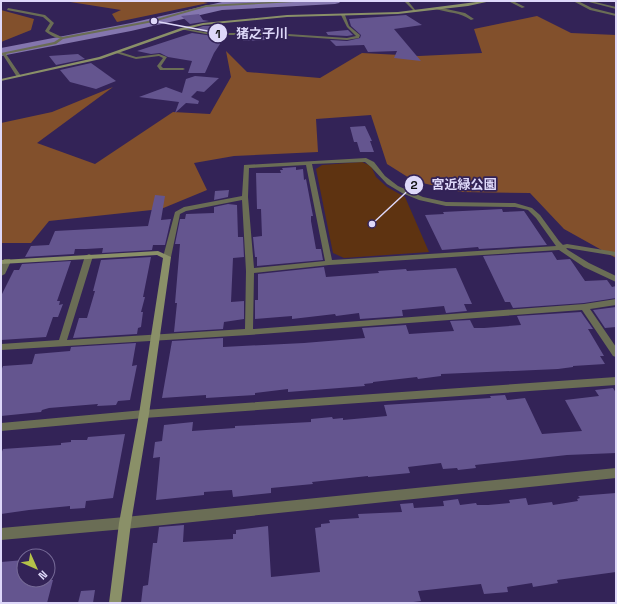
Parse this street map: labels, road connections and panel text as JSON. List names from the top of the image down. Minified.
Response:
{"places":["猪之子川","宮近緑公園"],"north":"bottom right"}
